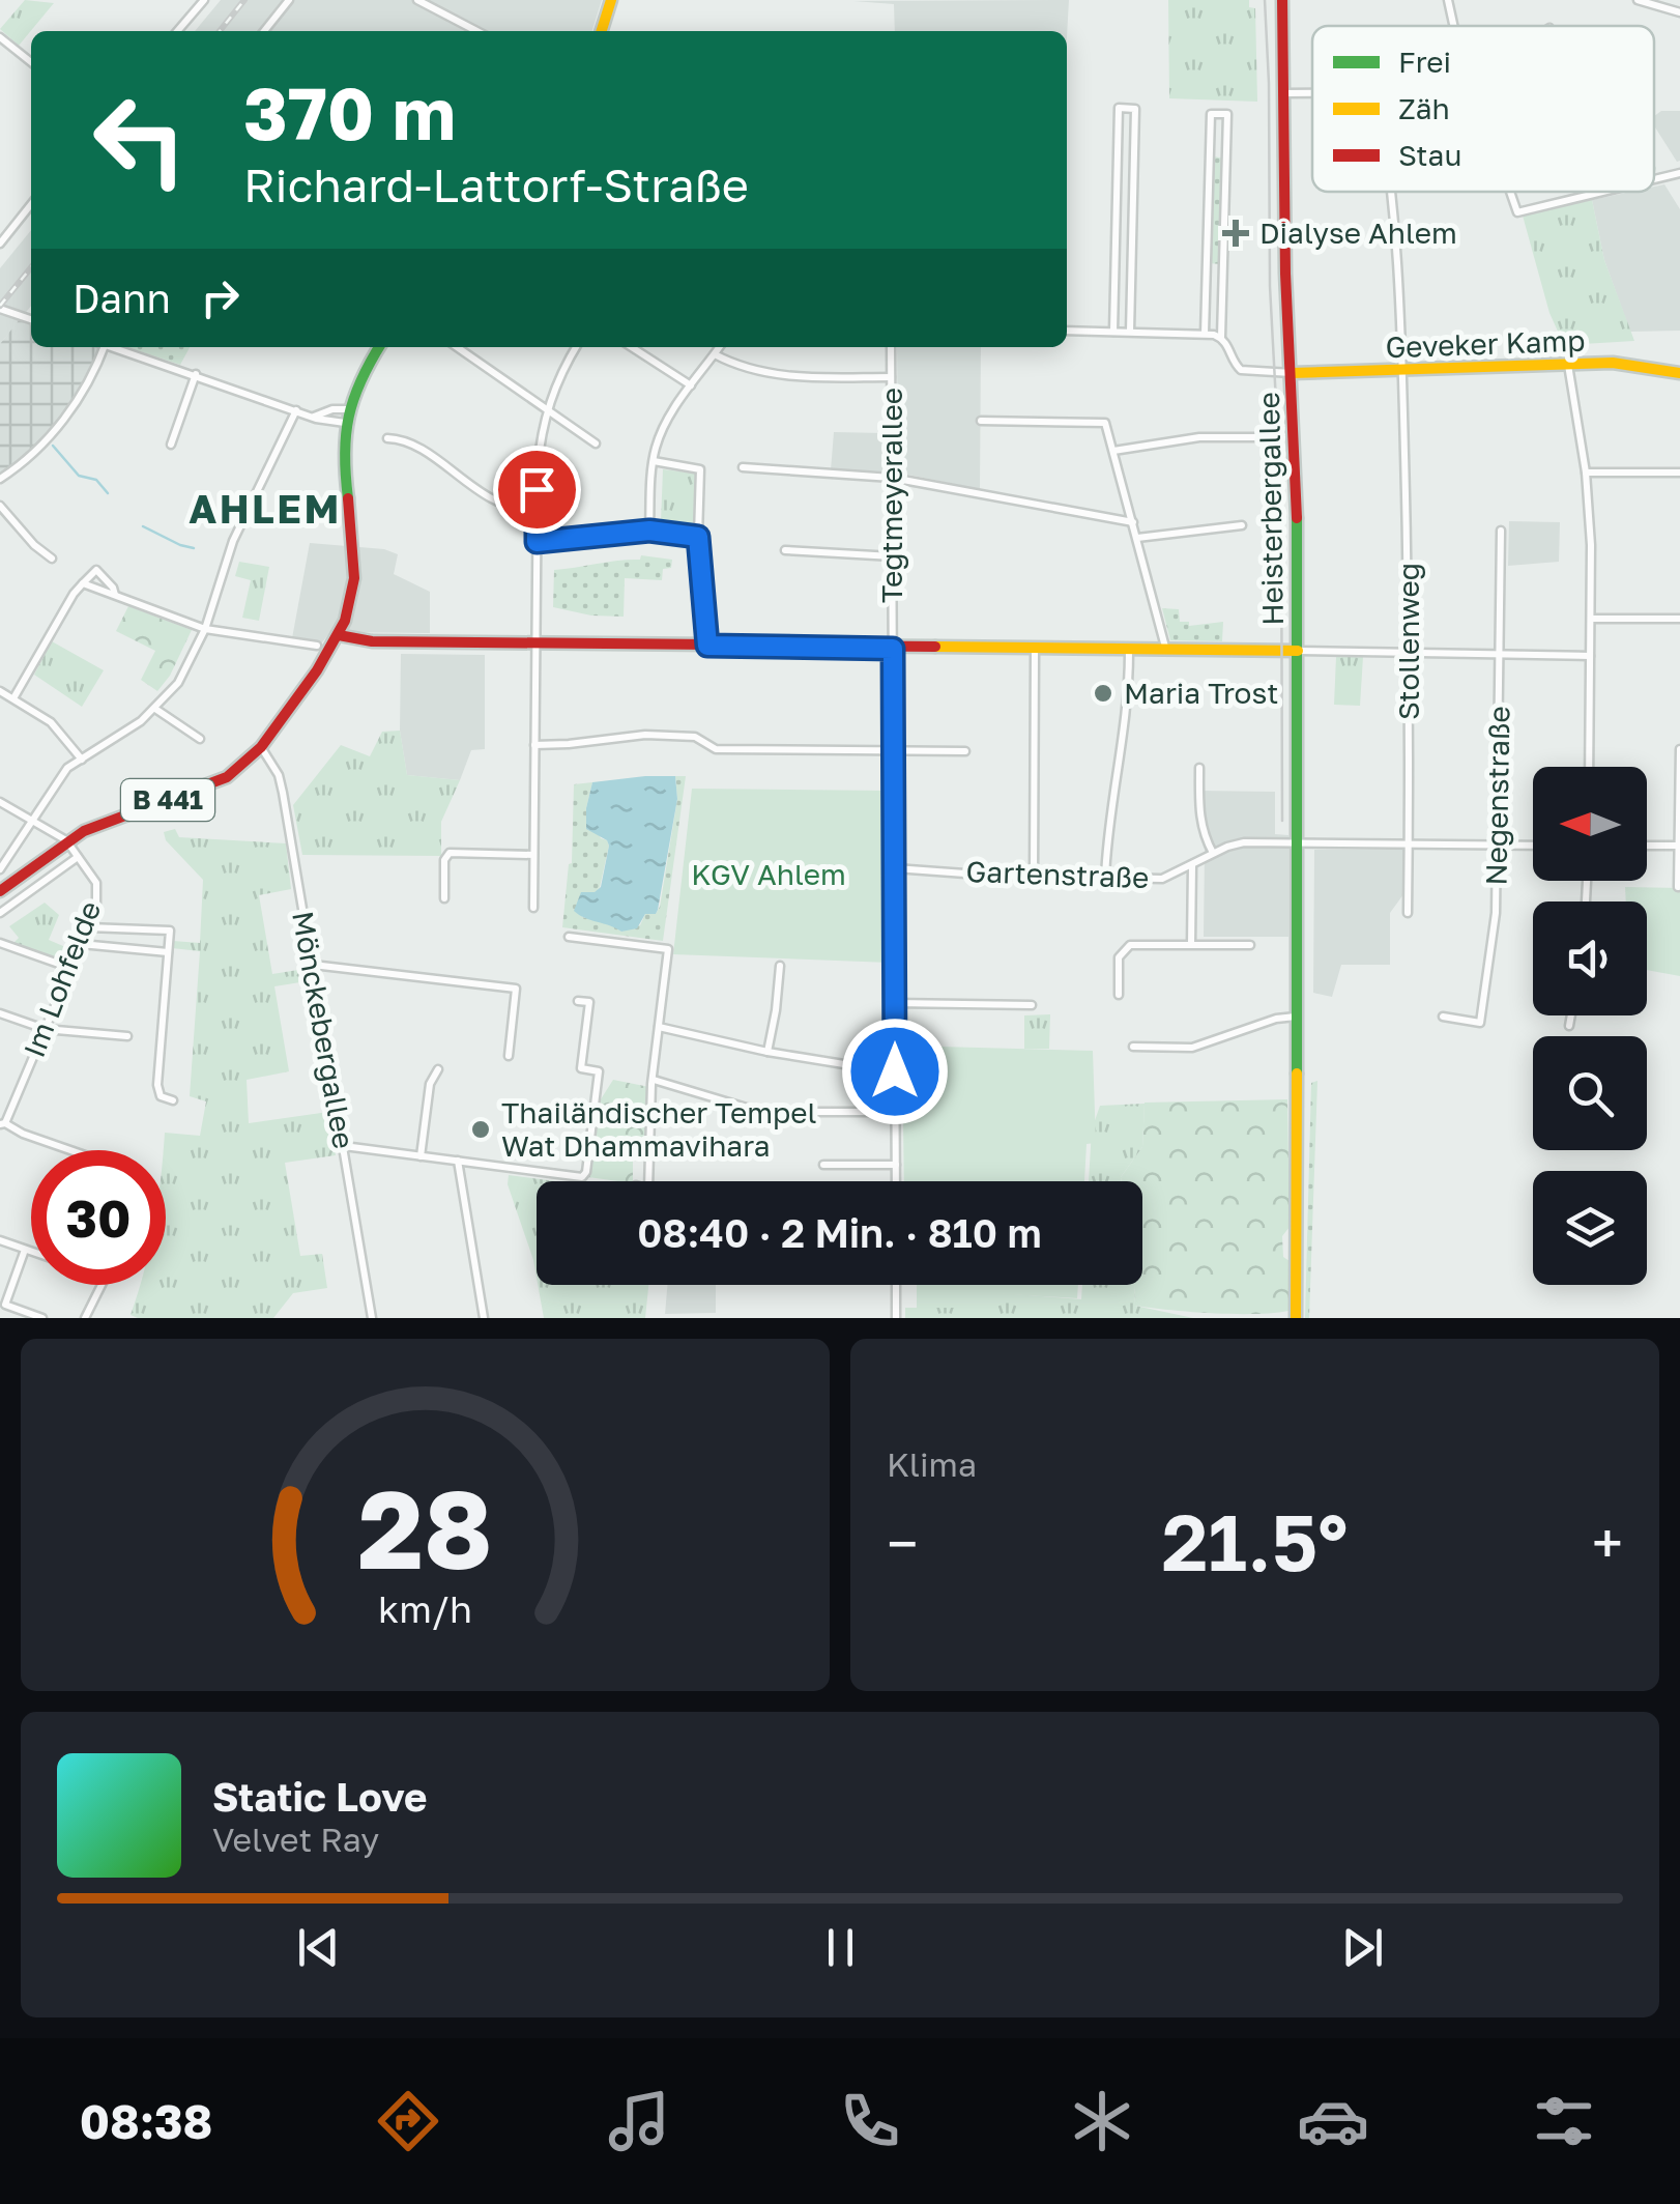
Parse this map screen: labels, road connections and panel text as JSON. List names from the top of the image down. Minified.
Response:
{"streets":{"main road":["Geveker Kamp","Heisterbergallee","B 441"],"street":["Tegtmeyerallee","Stollenweg","Negenstraße","Gartenstraße","Im Lohfelde","Mönckebergallee"]},"crossings":[["Geveker Kamp","Heisterbergallee"],["Geveker Kamp","Stollenweg"],["Tegtmeyerallee","Gartenstraße"],["Heisterbergallee","Gartenstraße"],["Stollenweg","Gartenstraße"],["Negenstraße","Gartenstraße"],["B 441","Im Lohfelde"],["B 441","Mönckebergallee"]],"districts":["AHLEM"],"parks":["KGV Ahlem"],"places":{"health":["Dialyse Ahlem"],"other":["Maria Trost","Thailändischer Tempel Wat Dhammavihara"]},"legend":["Frei","Zäh","Stau"],"north":"left","page":{"turn":["370 m","Richard-Lattorf-Straße"],"then":"Dann","limit":"30","trip":"08:40 · 2 Min. · 810 m","tile":"Klima","heat":["−","21.5°","+"],"song":["Static Love","Velvet Ray"],"tabs":"08:38","gauge":["28","km/h"]}}
